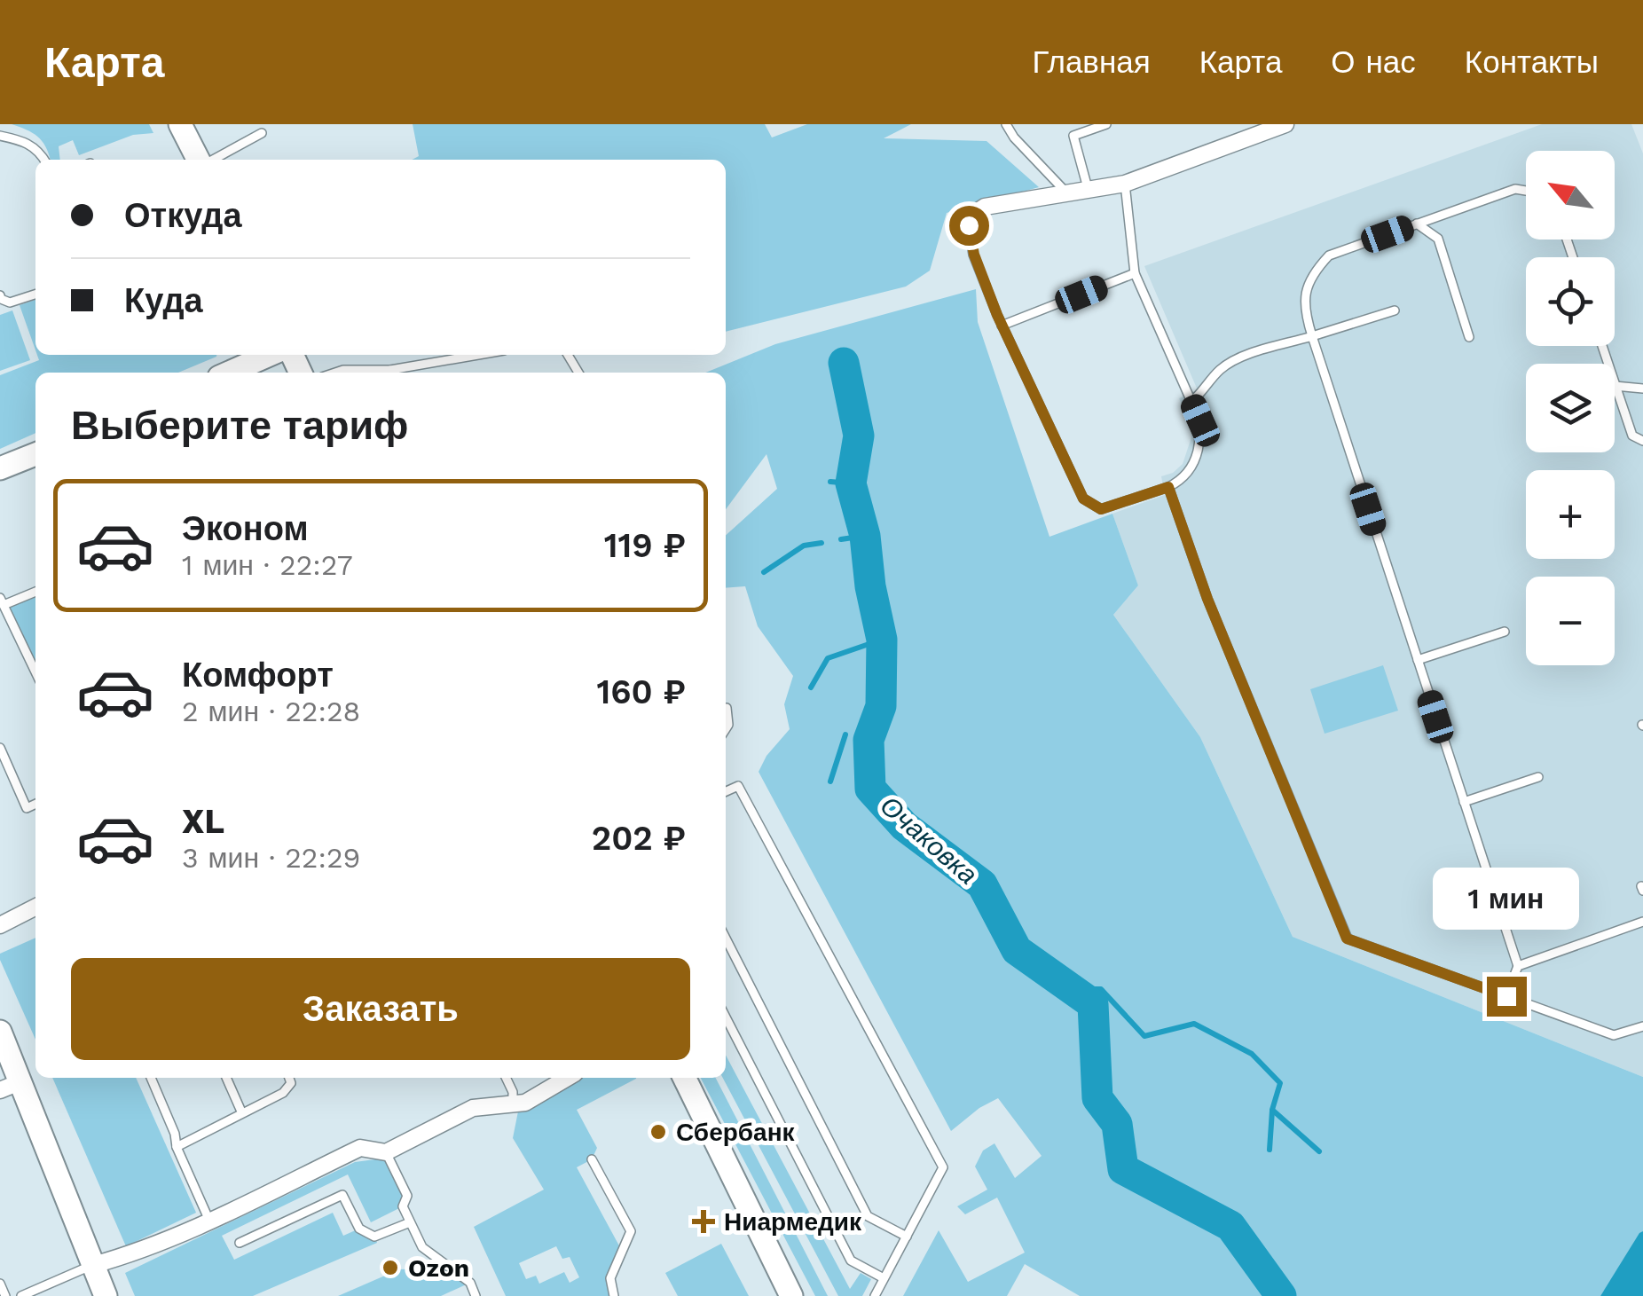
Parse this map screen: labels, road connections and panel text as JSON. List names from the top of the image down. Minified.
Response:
{"water":["Очаковка"],"places":{"other":["Сбербанк","Ozon"],"health":["Ниармедик"]},"north":"top left","page":{"header":"Карта","nav":["Главная","Карта","О нас","Контакты"],"map_buttons":["+","−"],"banner":["Откуда","Куда"],"heading":"Выберите тариф","list":[{"name":"Эконом","note":"1 мин · 22:27","value":"119 ₽"},{"name":"Комфорт","note":"2 мин · 22:28","value":"160 ₽"},{"name":"XL","note":"3 мин · 22:29","value":"202 ₽"}],"bubble":"1 мин","buttons":"Заказать"}}
